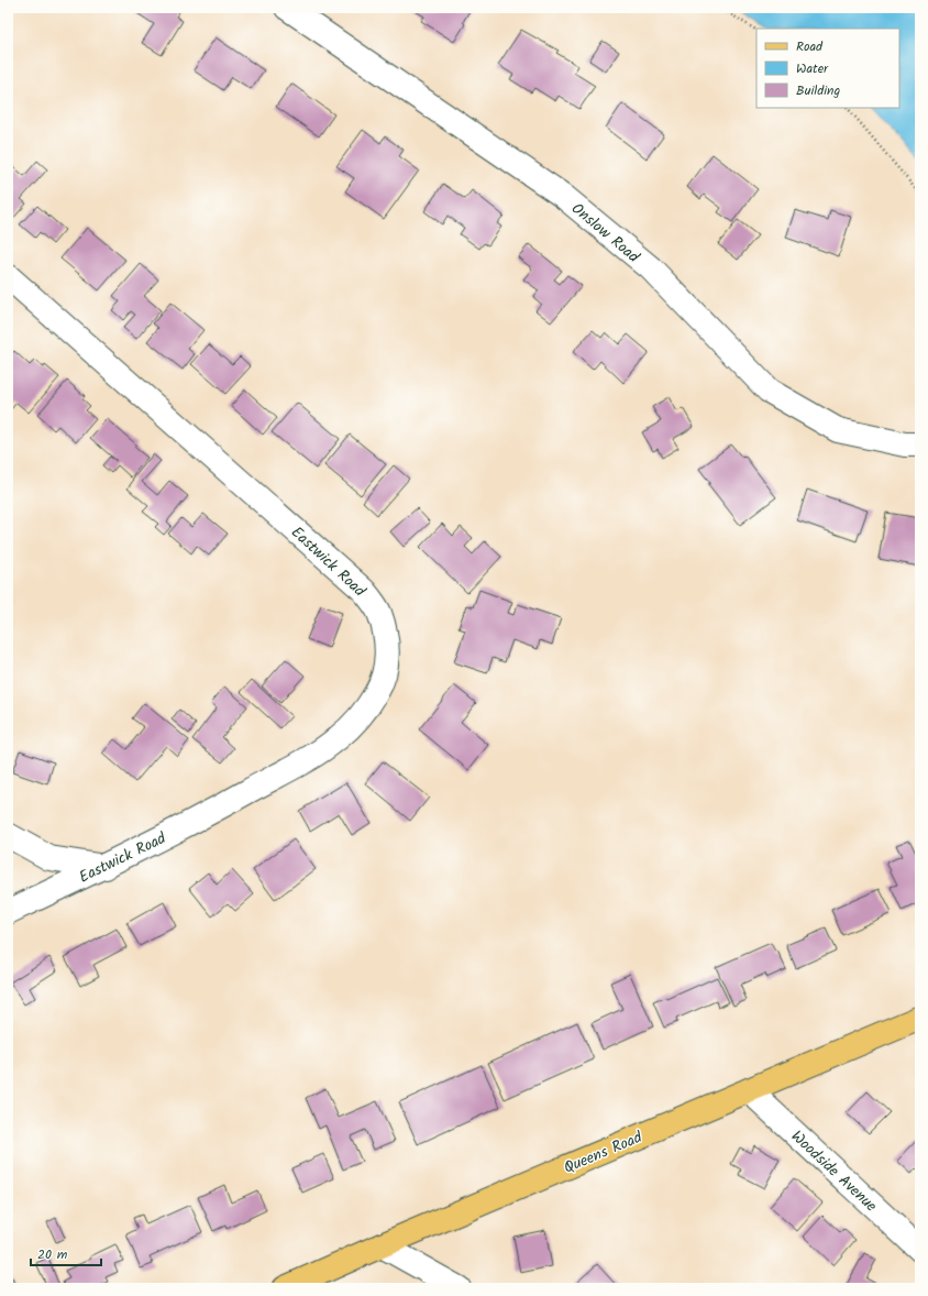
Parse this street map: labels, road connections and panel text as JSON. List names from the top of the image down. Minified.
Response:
{"streets":{"main road":["Queens Road"],"street":["Onslow Road","Eastwick Road","Woodside Avenue"]},"crossings":[["Queens Road","Woodside Avenue"]],"legend":["Road","Water","Building"],"scale_bar":"20 m"}
